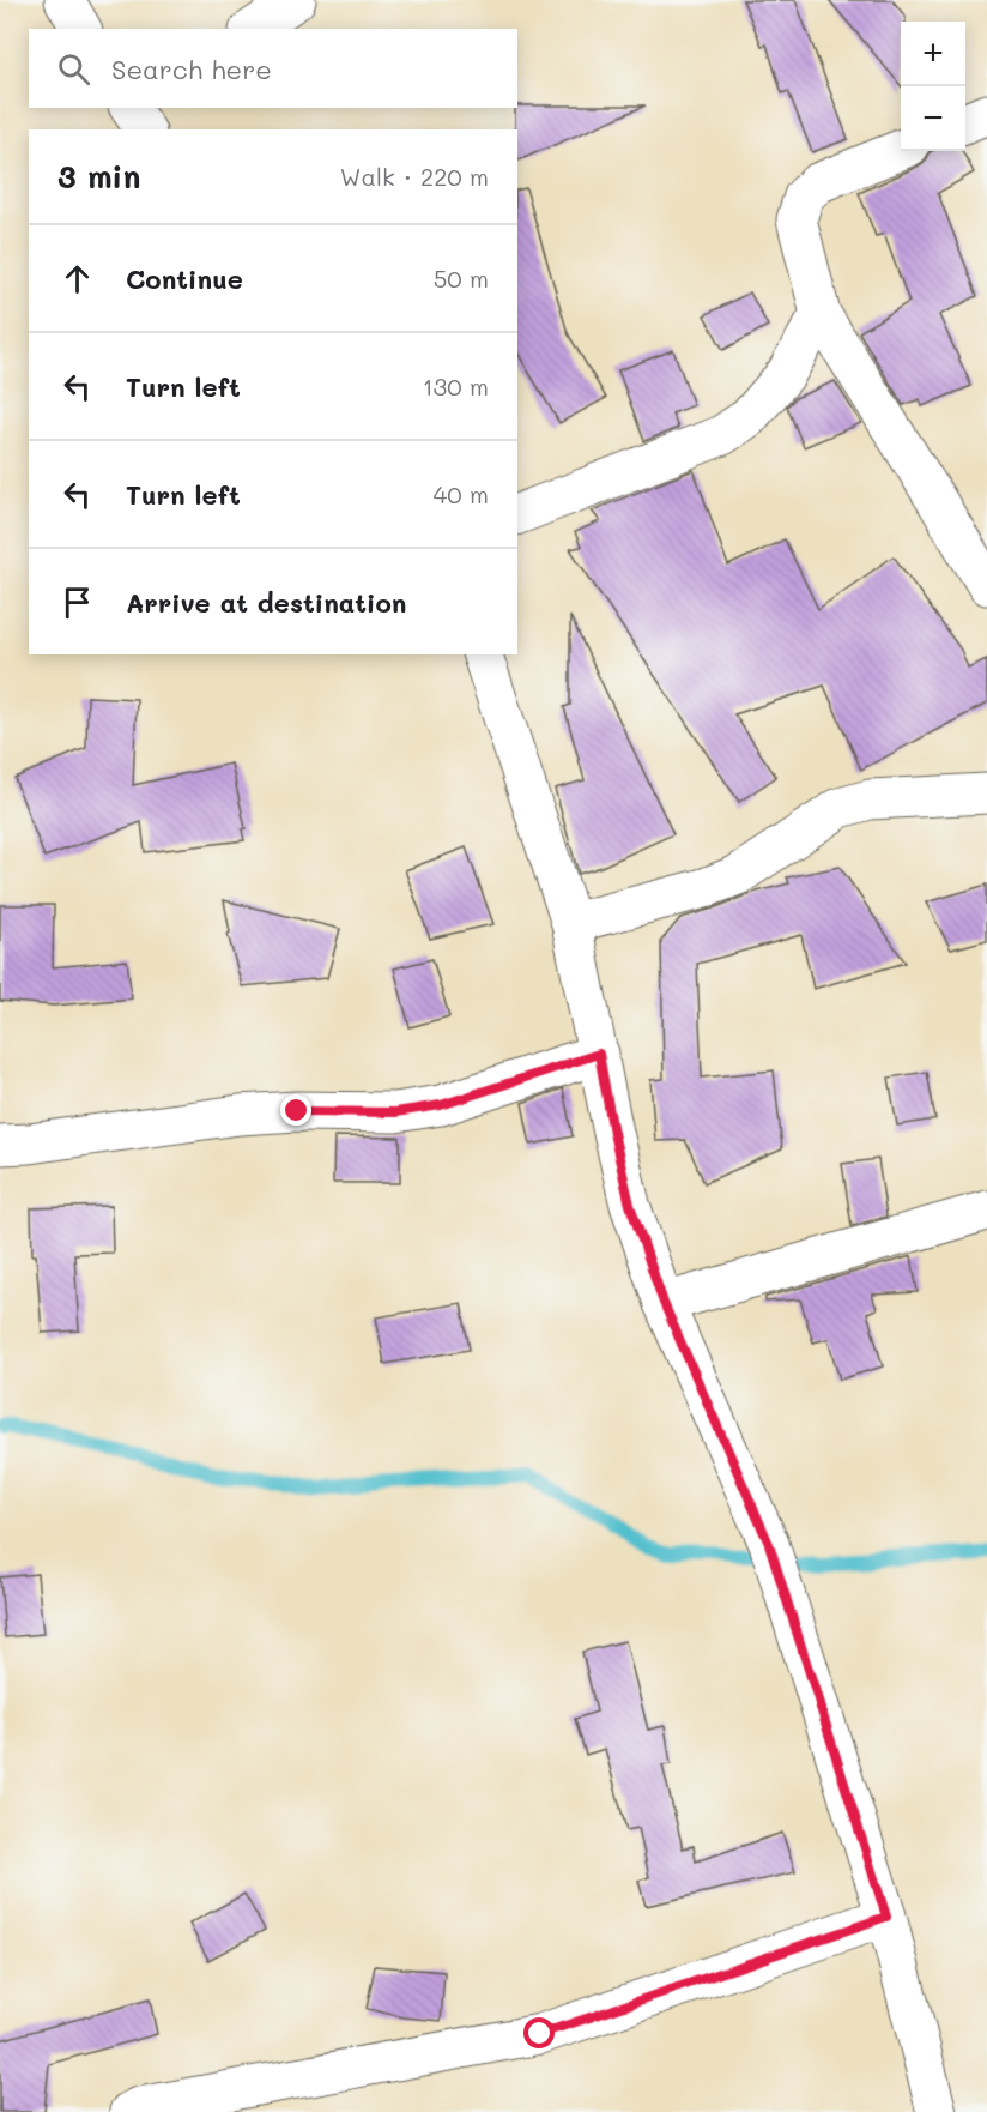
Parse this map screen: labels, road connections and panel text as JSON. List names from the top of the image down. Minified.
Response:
{"page":{"map_buttons":["+","−"],"search":"Search here","heading":["3 min","Walk · 220 m"],"list":[["Continue","50 m"],["Turn left","130 m"],["Turn left","40 m"],"Arrive at destination"]}}
